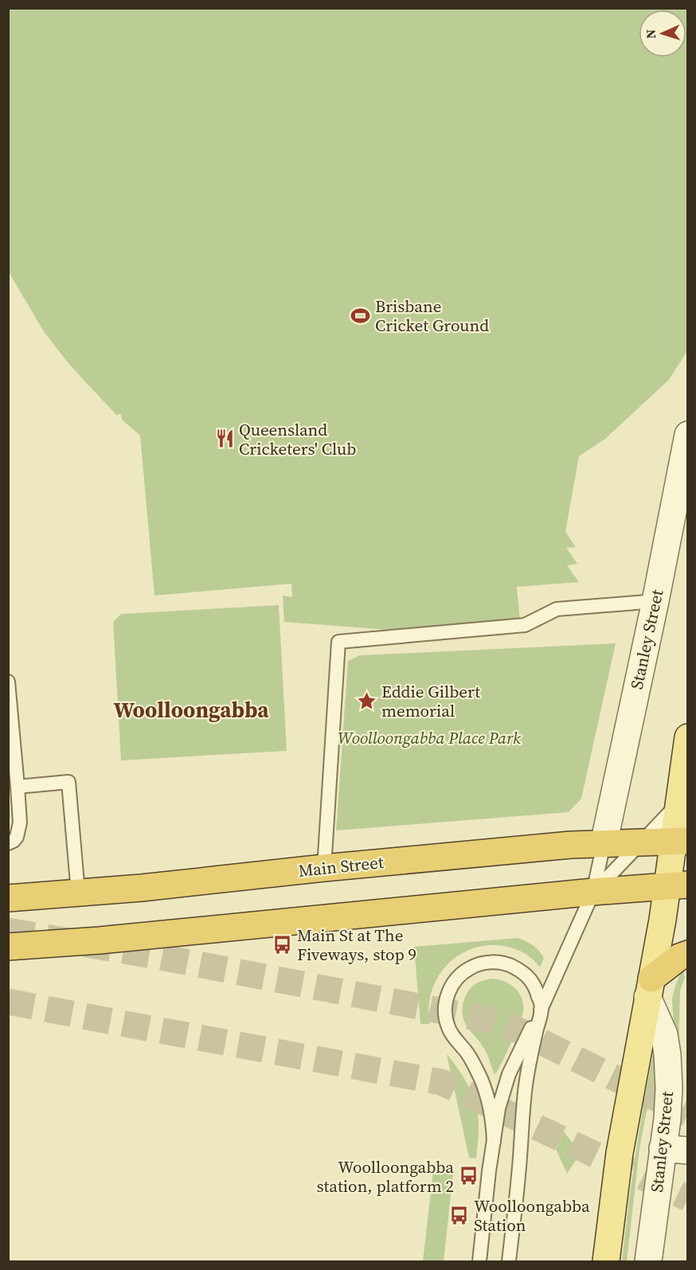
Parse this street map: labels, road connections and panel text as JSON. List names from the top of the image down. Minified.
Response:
{"streets":{"highway":["Main Street"],"street":["Stanley Street"]},"crossings":[["Stanley Street","Main Street"]],"districts":["Woolloongabba"],"parks":["Woolloongabba Place Park"],"places":{"sports":["Brisbane Cricket Ground"],"restaurant":["Queensland Cricketers' Club"],"place":["Eddie Gilbert memorial"],"bus stop":["Main St at The Fiveways, stop 9","Woolloongabba station, platform 2","Woolloongabba Station"]},"north":"left"}
